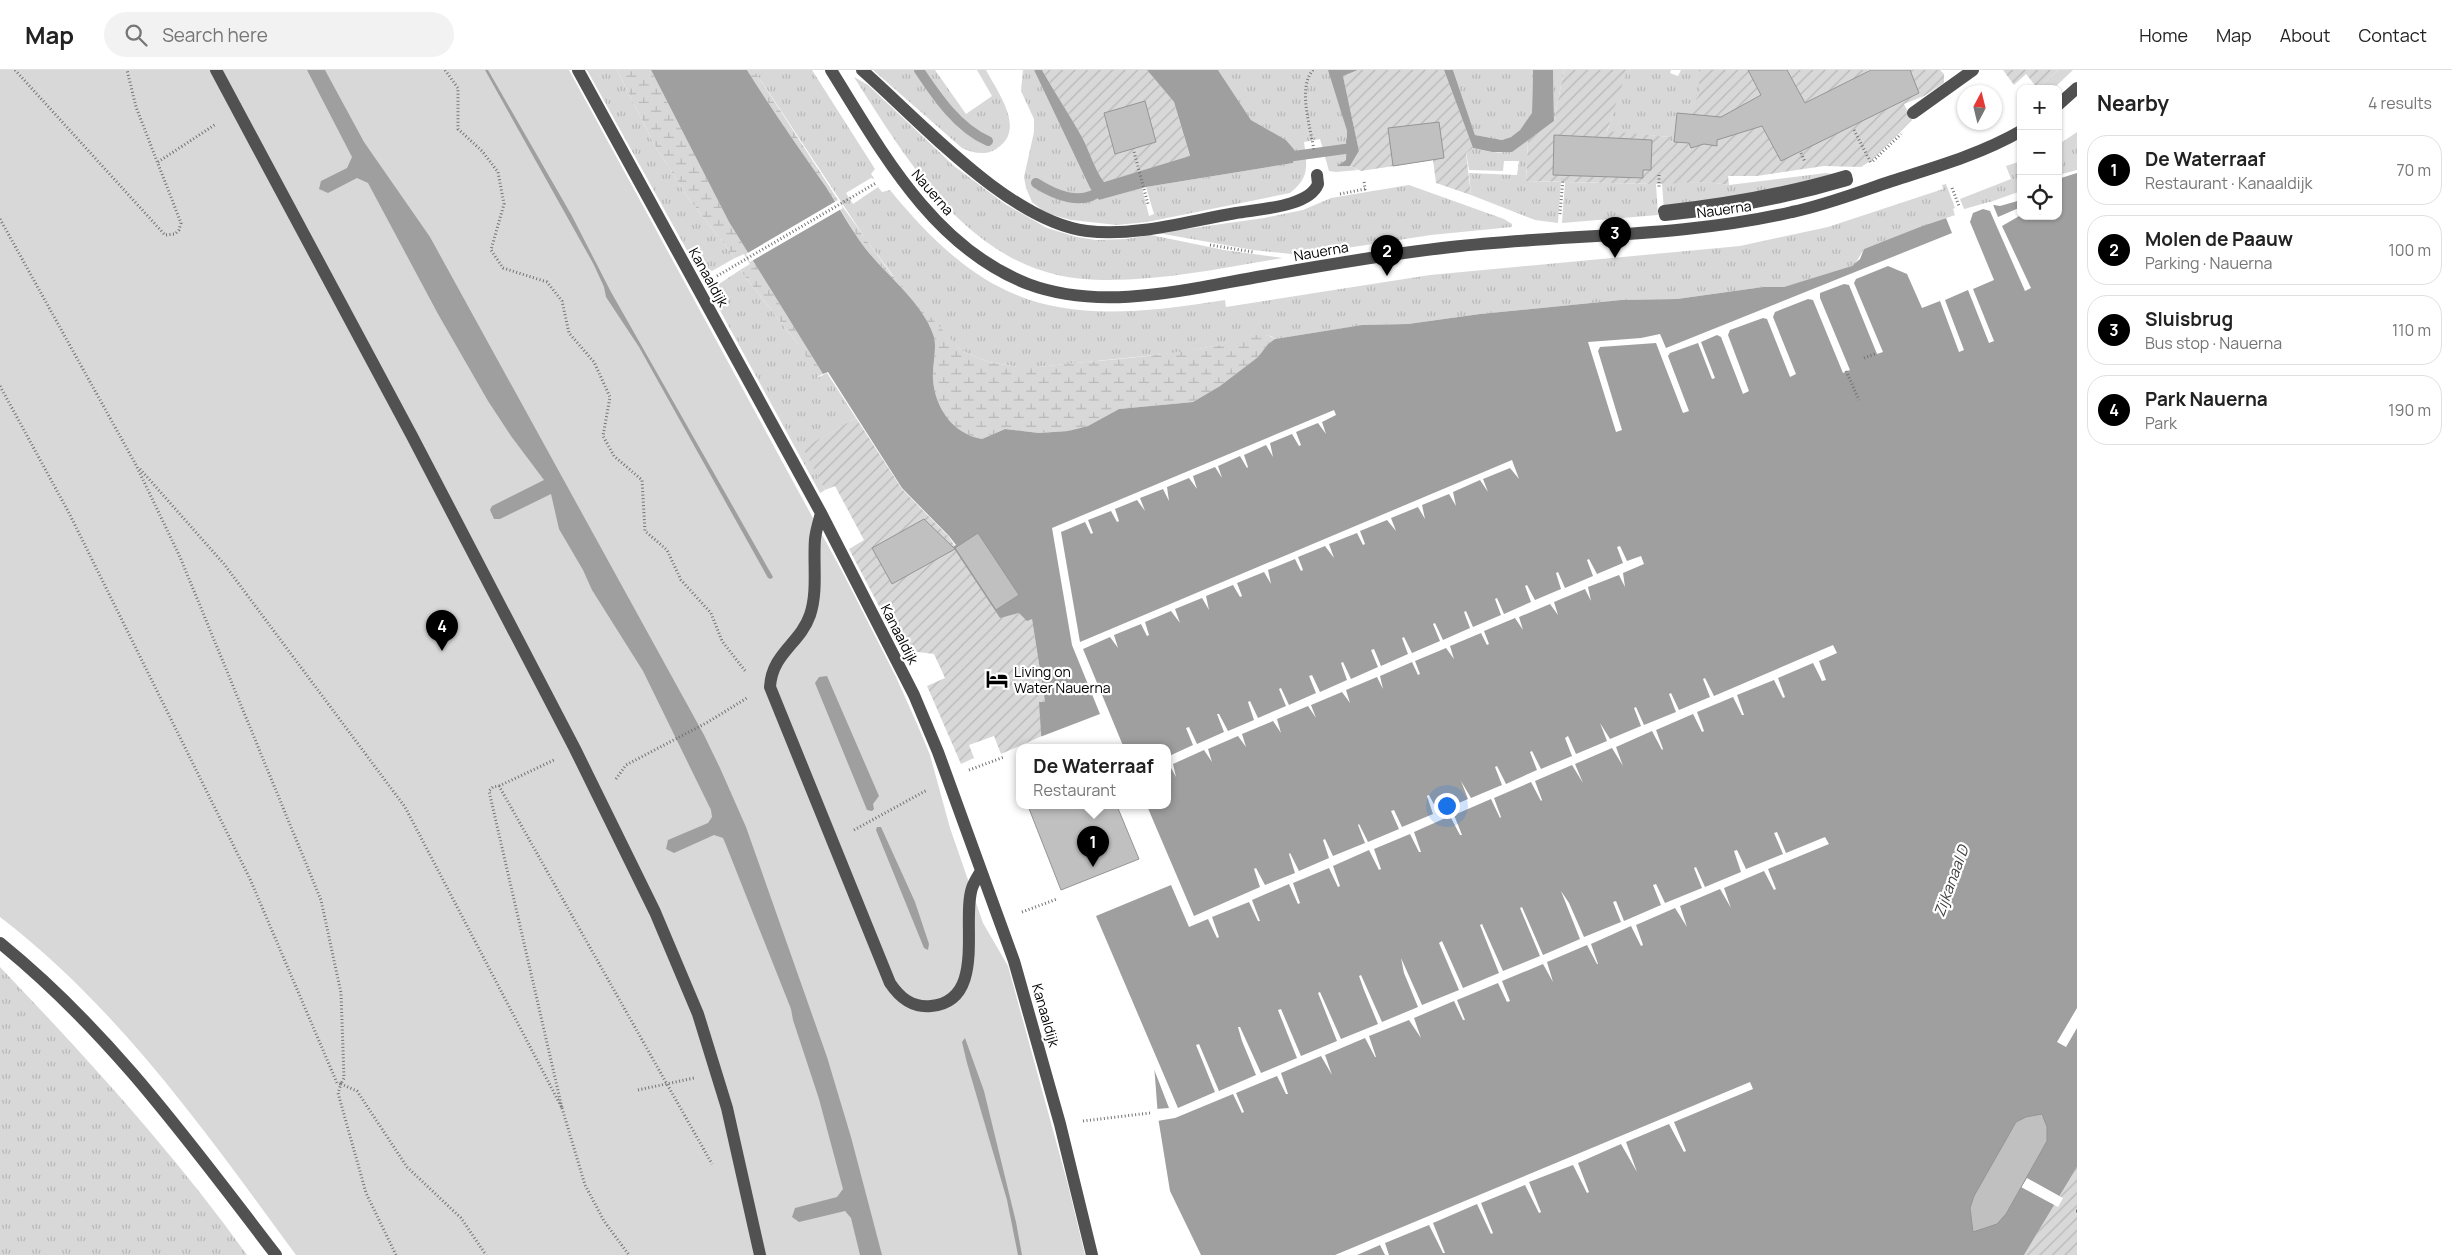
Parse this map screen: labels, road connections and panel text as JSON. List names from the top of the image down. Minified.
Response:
{"streets":{"street":["Nauerna","Kanaaldijk"]},"water":["Zijkanaal D"],"places":{"hotel":["Living on Water Nauerna"]},"north":"top","page":{"header":"Map","search":"Search here","nav":["Home","Map","About","Contact"],"heading":["Nearby","4 results"],"map_buttons":["+","−"],"list":[{"mark":"1","name":"De Waterraaf","note":"Restaurant · Kanaaldijk","value":"70 m"},{"mark":"2","name":"Molen de Paauw","note":"Parking · Nauerna","value":"100 m"},{"mark":"3","name":"Sluisbrug","note":"Bus stop · Nauerna","value":"110 m"},{"mark":"4","name":"Park Nauerna","note":"Park","value":"190 m"}],"pins":["3","2","4","1"],"popup":["De Waterraaf","Restaurant"]}}
